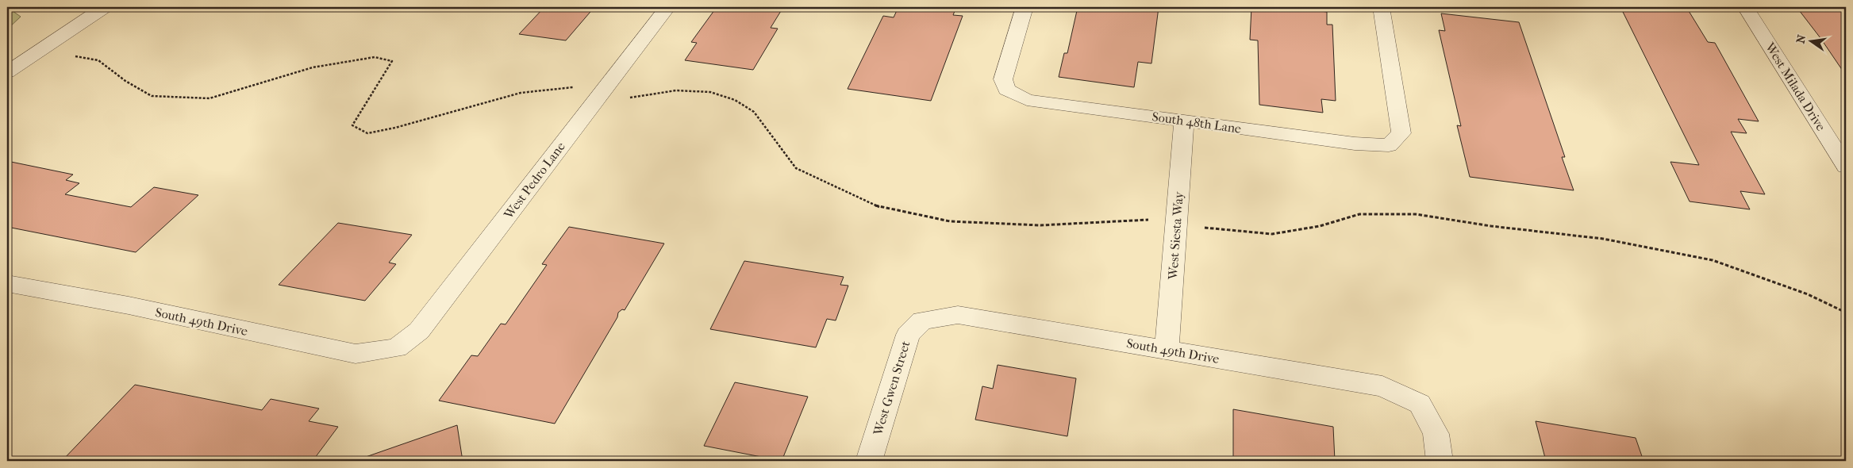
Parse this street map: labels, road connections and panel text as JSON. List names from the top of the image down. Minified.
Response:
{"streets":{"street":["West Milada Drive","South 48th Lane","West Pedro Lane","West Siesta Way","South 49th Drive","West Gwen Street"]},"crossings":[["South 48th Lane","West Siesta Way"],["West Pedro Lane","South 49th Drive"],["West Siesta Way","South 49th Drive"],["South 49th Drive","West Gwen Street"]],"north":"left"}
